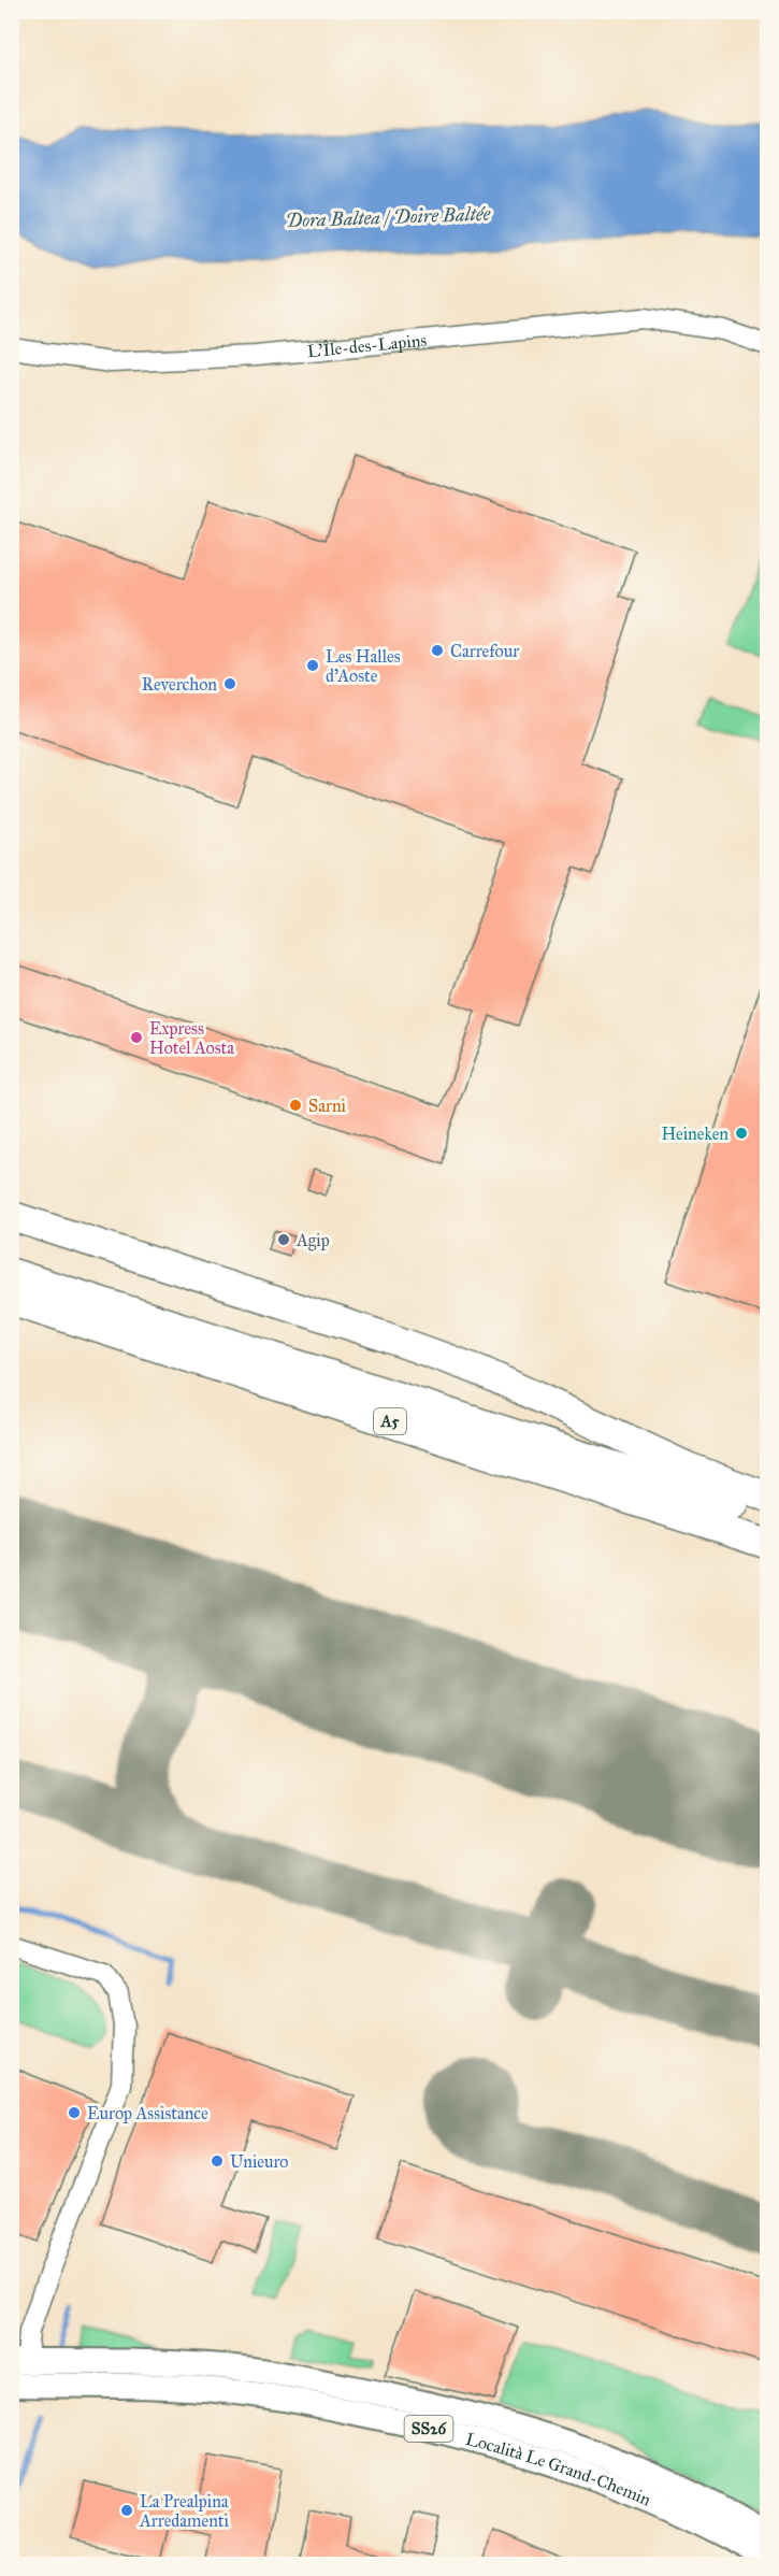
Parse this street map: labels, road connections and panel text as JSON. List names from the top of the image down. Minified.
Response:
{"streets":{"highway":["A5"],"main road":["SS26","Località Le Grand-Chemin"],"street":["L'Île-des-Lapins"]},"crossings":[["SS26","Località Le Grand-Chemin"]],"water":["Dora Baltea / Doire Baltée"],"places":["Carrefour","Les Halles d'Aoste","Reverchon","Express Hotel Aosta","Sarni","Heineken","Agip","Europ Assistance","Unieuro","La Prealpina Arredamenti"]}
